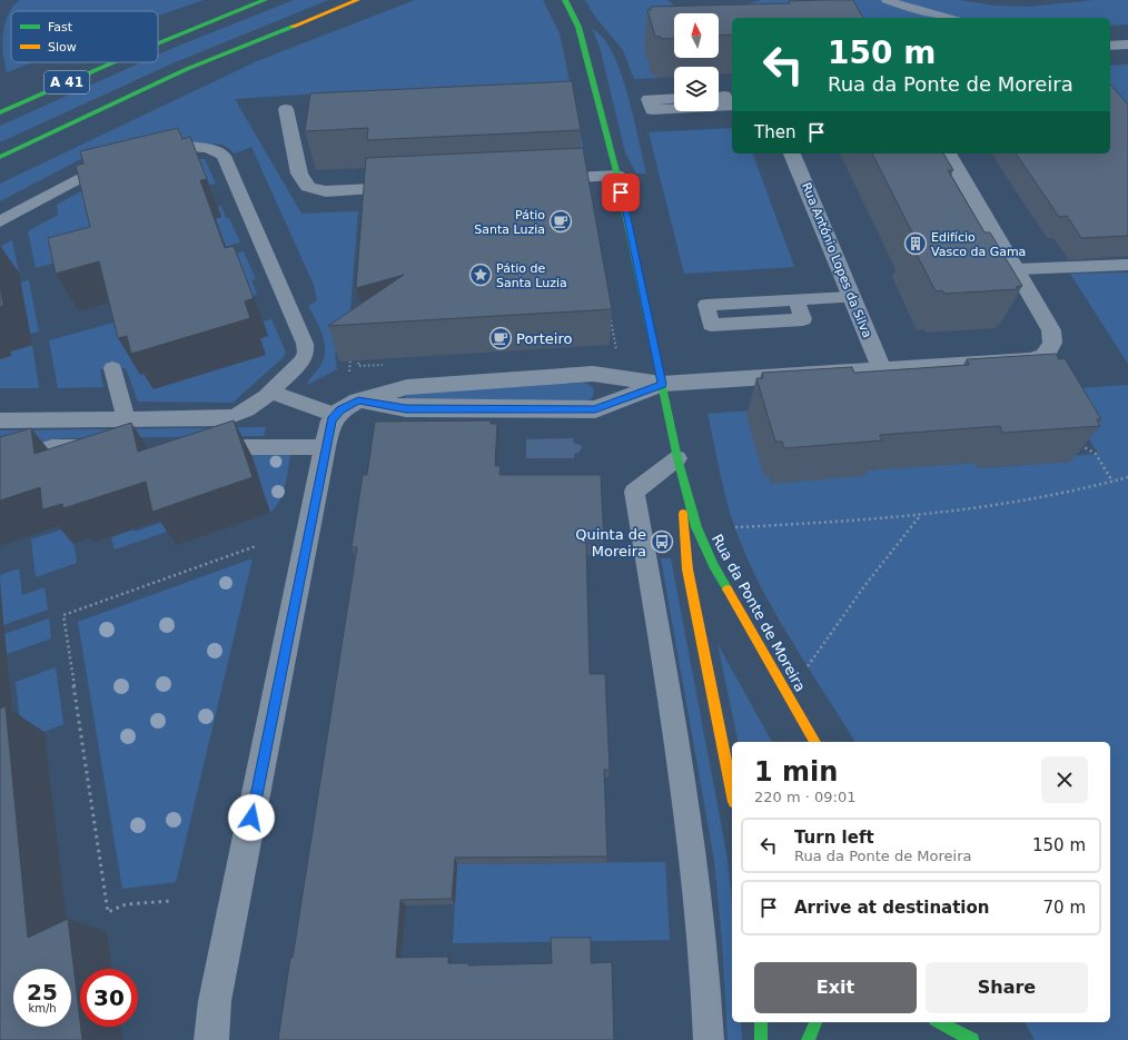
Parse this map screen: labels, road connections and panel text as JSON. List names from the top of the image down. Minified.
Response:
{"streets":{"main road":["A 41","Rua da Ponte de Moreira"],"street":["Rua António Lopes da Silva"]},"places":{"cafe":["Pátio Santa Luzia","Porteiro"],"building":["Edifício Vasco da Gama"],"place":["Pátio de Santa Luzia"],"bus stop":["Quinta de Moreira"]},"legend":["Fast","Slow"],"north":"top","page":{"turn":["150 m","Rua da Ponte de Moreira"],"then":"Then","heading":["1 min","220 m · 09:01"],"list":[{"name":"Turn left","note":"Rua da Ponte de Moreira","value":"150 m"},{"name":"Arrive at destination","value":"70 m"}],"buttons":["Exit","Share"],"speed":"25 km/h","limit":"30"}}
